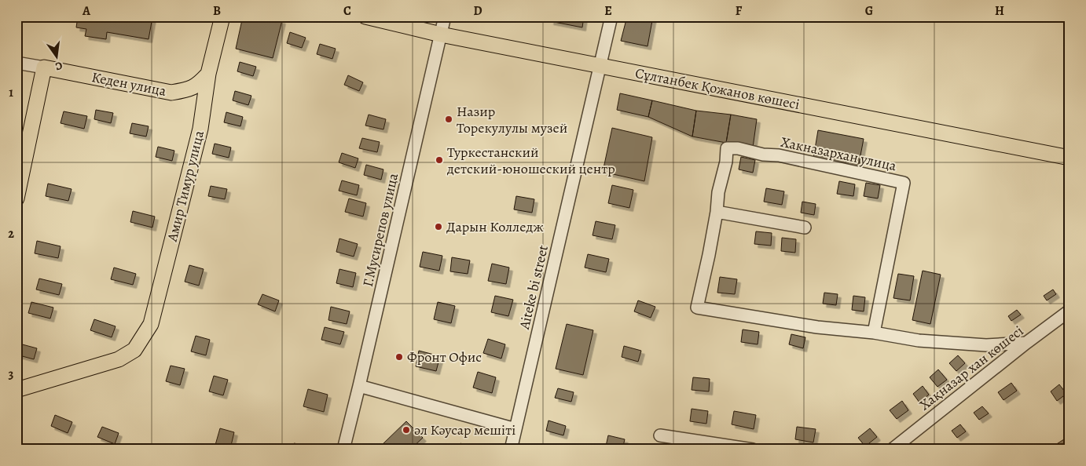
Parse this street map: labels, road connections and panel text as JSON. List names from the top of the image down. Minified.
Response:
{"streets":{"main road":["Кеден улица","Сұлтанбек Қожанов көшесі","Амир Тимур улица"],"street":["Хакназархан улица","Г.Мусирепов улица","Aiteke bi street","Хақназар хан көшесі"]},"crossings":[["Кеден улица","Амир Тимур улица"],["Сұлтанбек Қожанов көшесі","Г.Мусирепов улица"],["Сұлтанбек Қожанов көшесі","Aiteke bi street"],["Хакназархан улица","Хақназар хан көшесі"]],"places":["Назир Торекулулы музей","Туркестанский детский-юношеский центр","Дарын Колледж","Фронт Офис","әл Кәусар мешіті"],"north":"bottom","grid":{"columns":["A","B","C","D","E","F","G","H"],"rows":["1","2","3"]}}
